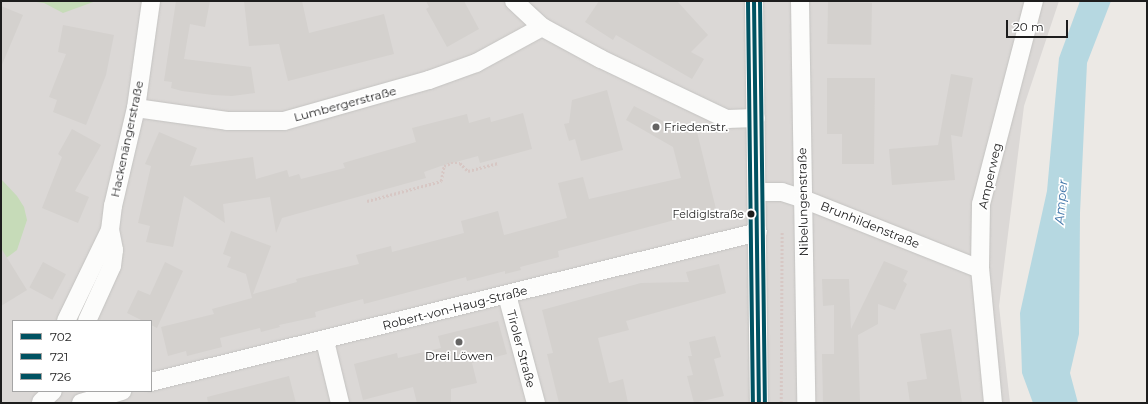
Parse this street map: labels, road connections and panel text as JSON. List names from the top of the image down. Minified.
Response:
{"streets":{"street":["Lumbergerstraße","Hackenängerstraße","Amperweg","Nibelungenstraße","Brunhildenstraße","Robert-von-Haug-Straße","Tiroler Straße"]},"crossings":[["Lumbergerstraße","Hackenängerstraße"],["Amperweg","Brunhildenstraße"],["Nibelungenstraße","Brunhildenstraße"],["Robert-von-Haug-Straße","Tiroler Straße"]],"water":["Amper"],"places":["Friedenstr.","Feldiglstraße","Drei Löwen"],"lines":["transit line 702","transit line 721","transit line 726"],"legend":["702","721","726"],"scale_bar":"20 m"}
